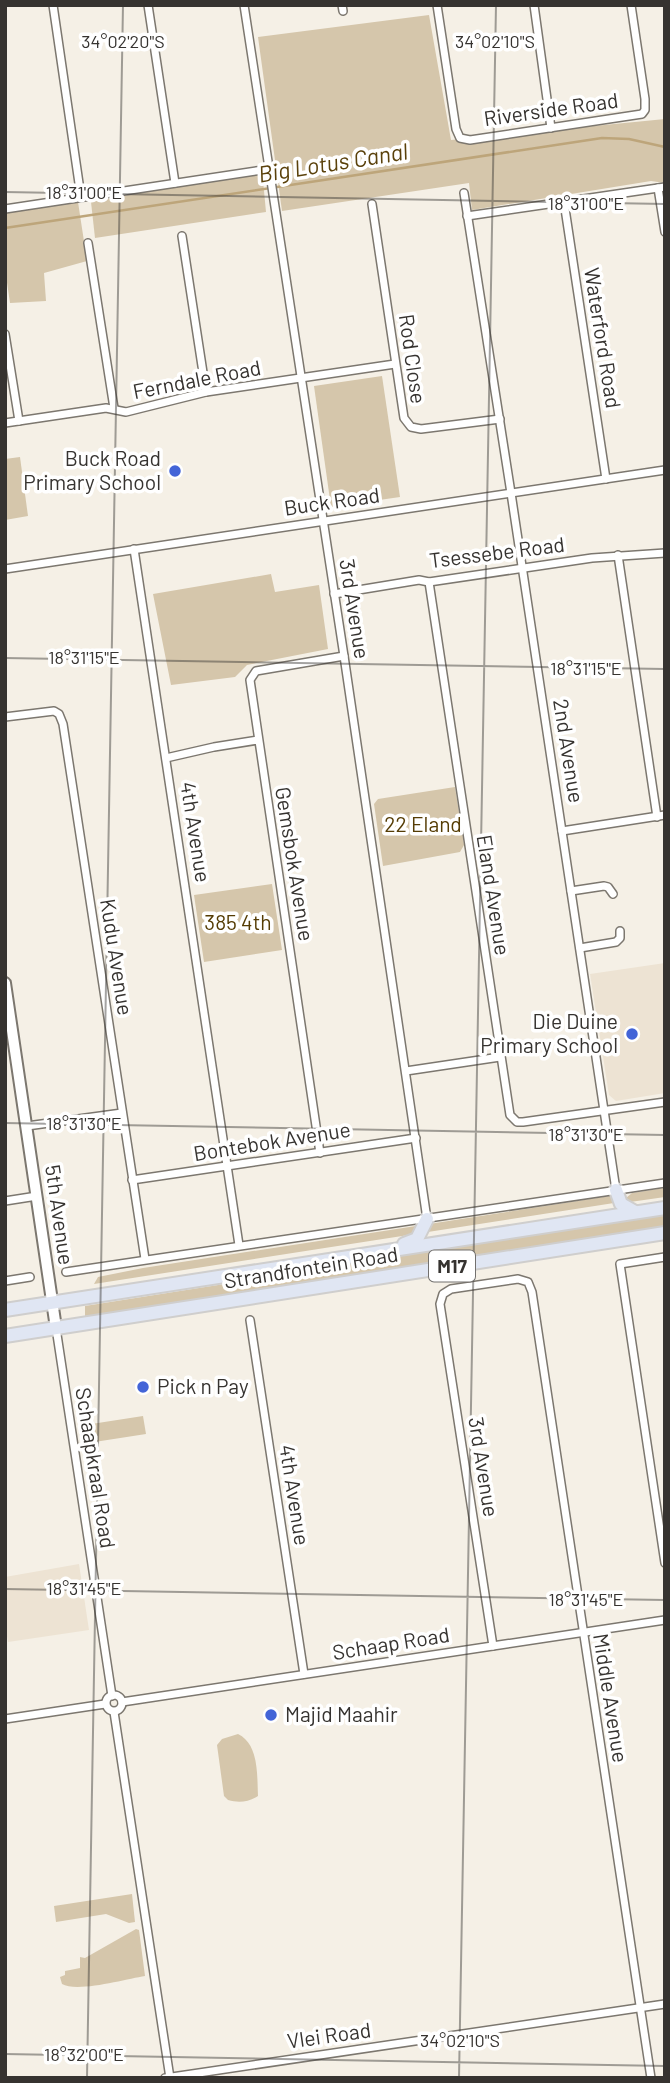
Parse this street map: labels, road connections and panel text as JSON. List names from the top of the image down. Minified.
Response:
{"streets":{"main road":["5th Avenue","M17","Strandfontein Road"],"street":["Riverside Road","Waterford Road","Rod Close","Ferndale Road","Buck Road","Tsessebe Road","3rd Avenue","2nd Avenue","4th Avenue","Gemsbok Avenue","Eland Avenue","Kudu Avenue","Bontebok Avenue","Schaapkraal Road","Schaap Road","Middle Avenue","Vlei Road"]},"crossings":[["Waterford Road","Buck Road"],["Rod Close","Ferndale Road"],["Rod Close","2nd Avenue"],["Ferndale Road","3rd Avenue"],["Buck Road","3rd Avenue"],["Buck Road","2nd Avenue"],["Buck Road","4th Avenue"],["Tsessebe Road","3rd Avenue"],["Tsessebe Road","2nd Avenue"],["Tsessebe Road","Eland Avenue"],["3rd Avenue","Gemsbok Avenue"],["3rd Avenue","Bontebok Avenue"],["3rd Avenue","Strandfontein Road"],["3rd Avenue","Schaap Road"],["3rd Avenue","Middle Avenue"],["2nd Avenue","Eland Avenue"],["2nd Avenue","Strandfontein Road"],["4th Avenue","Bontebok Avenue"],["4th Avenue","Strandfontein Road"],["4th Avenue","Schaap Road"],["Gemsbok Avenue","Bontebok Avenue"],["Kudu Avenue","Bontebok Avenue"],["Kudu Avenue","Strandfontein Road"],["5th Avenue","Strandfontein Road"],["5th Avenue","Schaapkraal Road"],["Strandfontein Road","Schaapkraal Road"],["Schaapkraal Road","Schaap Road"],["Schaap Road","Middle Avenue"],["Middle Avenue","Vlei Road"]],"water":["Big Lotus Canal"],"parks":["22 Eland","385 4th"],"places":["Buck Road Primary School","Die Duine Primary School","Pick n Pay","Majid Maahir"],"coordinates":["34°02'20\"S","34°02'10\"S","18°31'00\"E","18°31'15\"E","18°31'30\"E","18°31'45\"E","18°32'00\"E"]}
